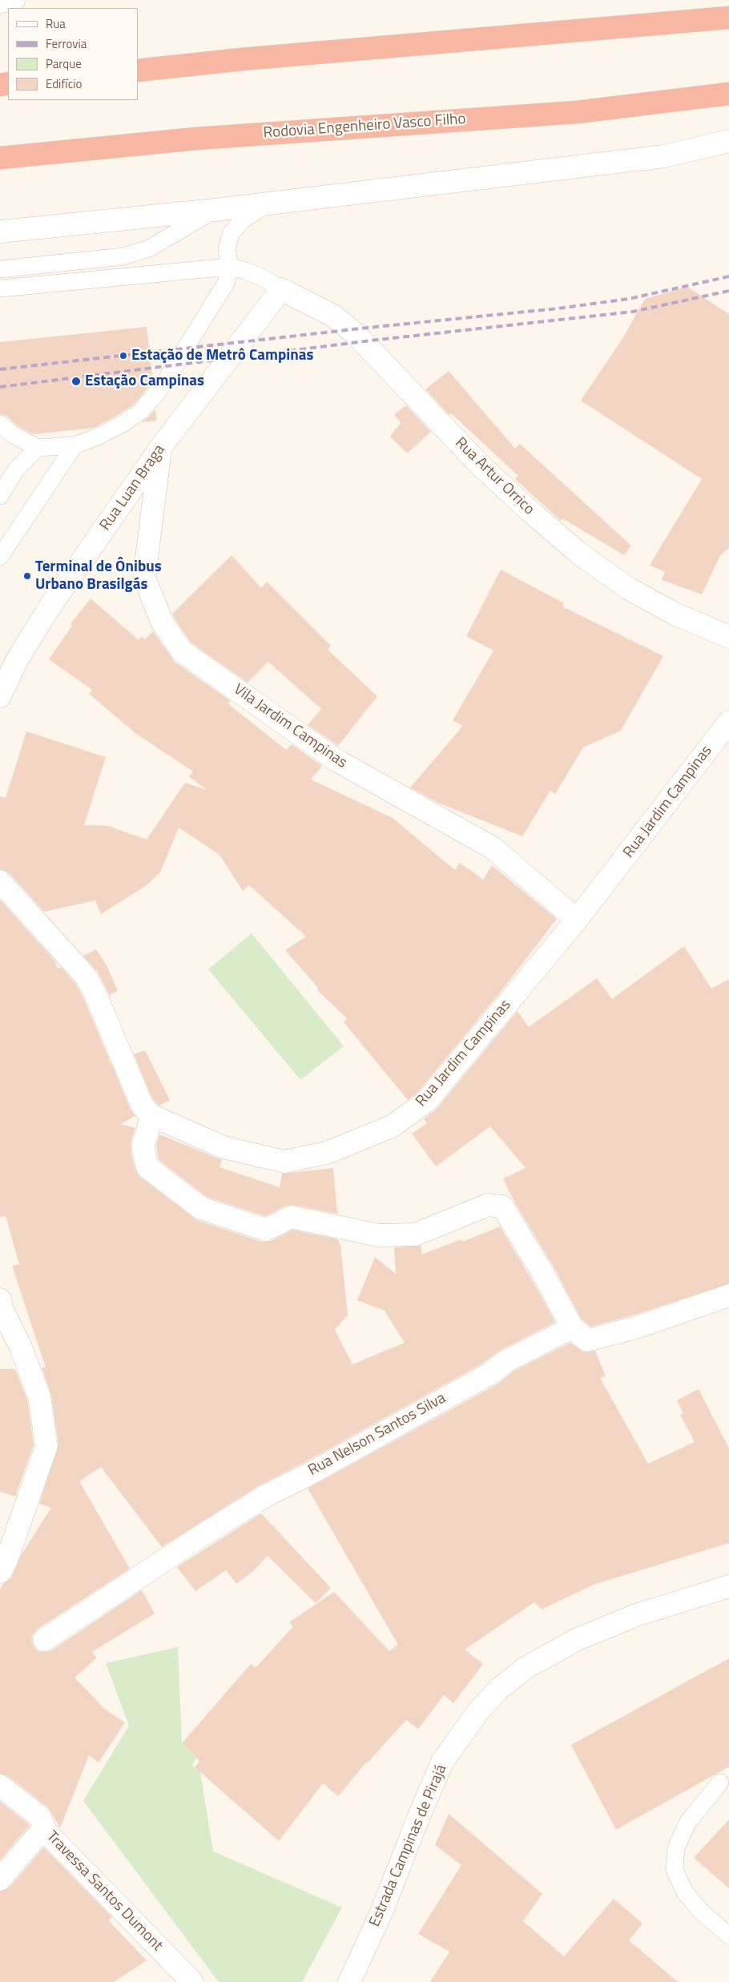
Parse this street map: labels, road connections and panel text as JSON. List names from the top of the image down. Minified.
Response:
{"streets":{"highway":["Rodovia Engenheiro Vasco Filho"],"street":["Rua Artur Orrico","Rua Luan Braga","Vila Jardim Campinas","Rua Jardim Campinas","Rua Nelson Santos Silva","Estrada Campinas de Pirajá","Travessa Santos Dumont"]},"crossings":[["Rua Artur Orrico","Rua Luan Braga"],["Rua Luan Braga","Vila Jardim Campinas"],["Vila Jardim Campinas","Rua Jardim Campinas"]],"places":["Estação de Metrô Campinas","Estação Campinas","Terminal de Ônibus Urbano Brasilgás"],"legend":["Rua","Ferrovia","Parque","Edifício"]}
